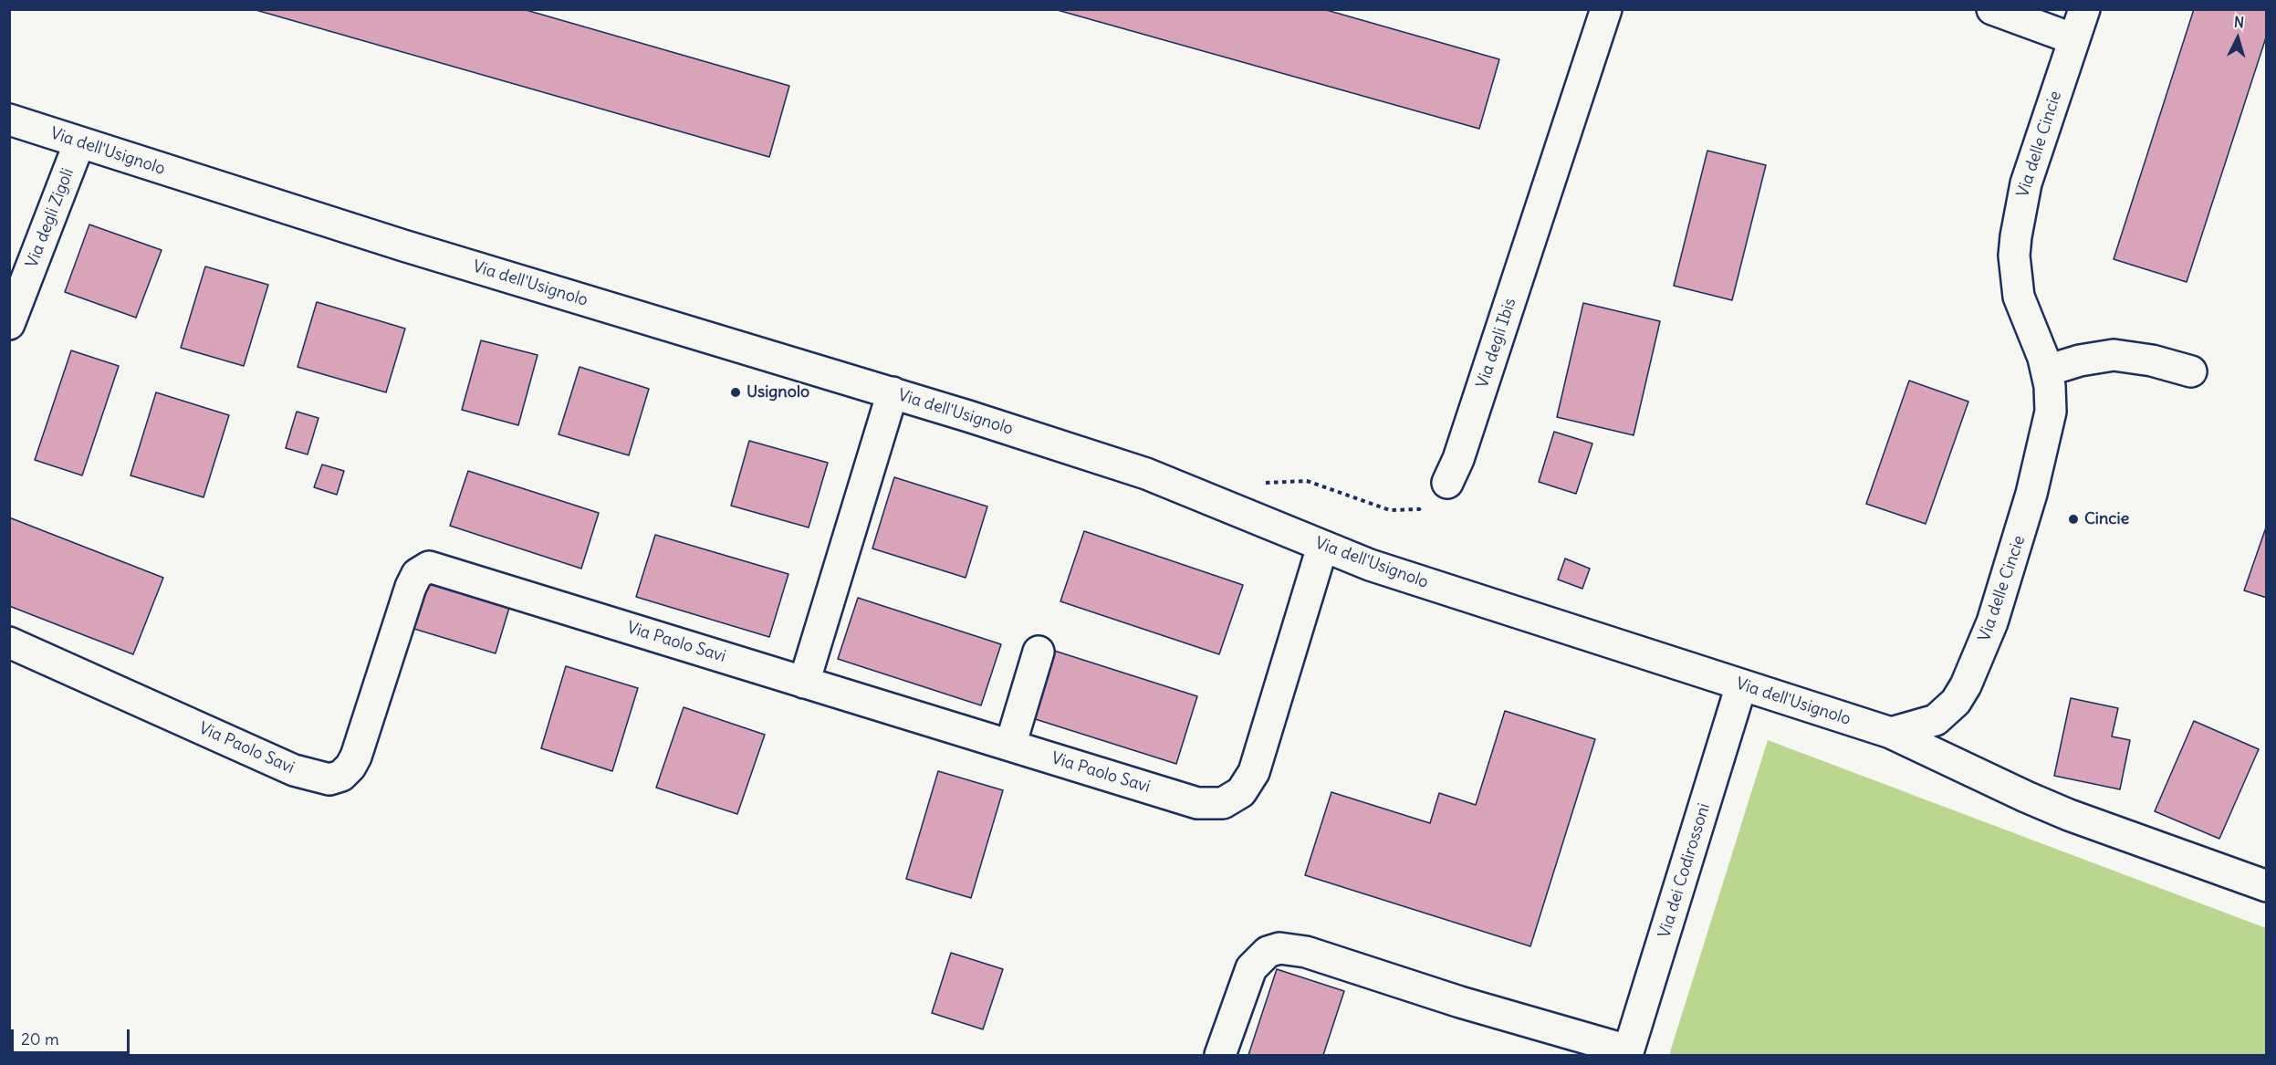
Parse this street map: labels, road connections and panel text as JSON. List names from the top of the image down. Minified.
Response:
{"streets":{"street":["Via delle Cincie","Via dell'Usignolo","Via degli Zigoli","Via degli Ibis","Via Paolo Savi","Via dei Codirossoni"]},"crossings":[["Via delle Cincie","Via dell'Usignolo"],["Via dell'Usignolo","Via degli Zigoli"],["Via dell'Usignolo","Via Paolo Savi"],["Via dell'Usignolo","Via dei Codirossoni"]],"places":["Usignolo","Cincie"],"scale_bar":"20 m","north":"top"}
